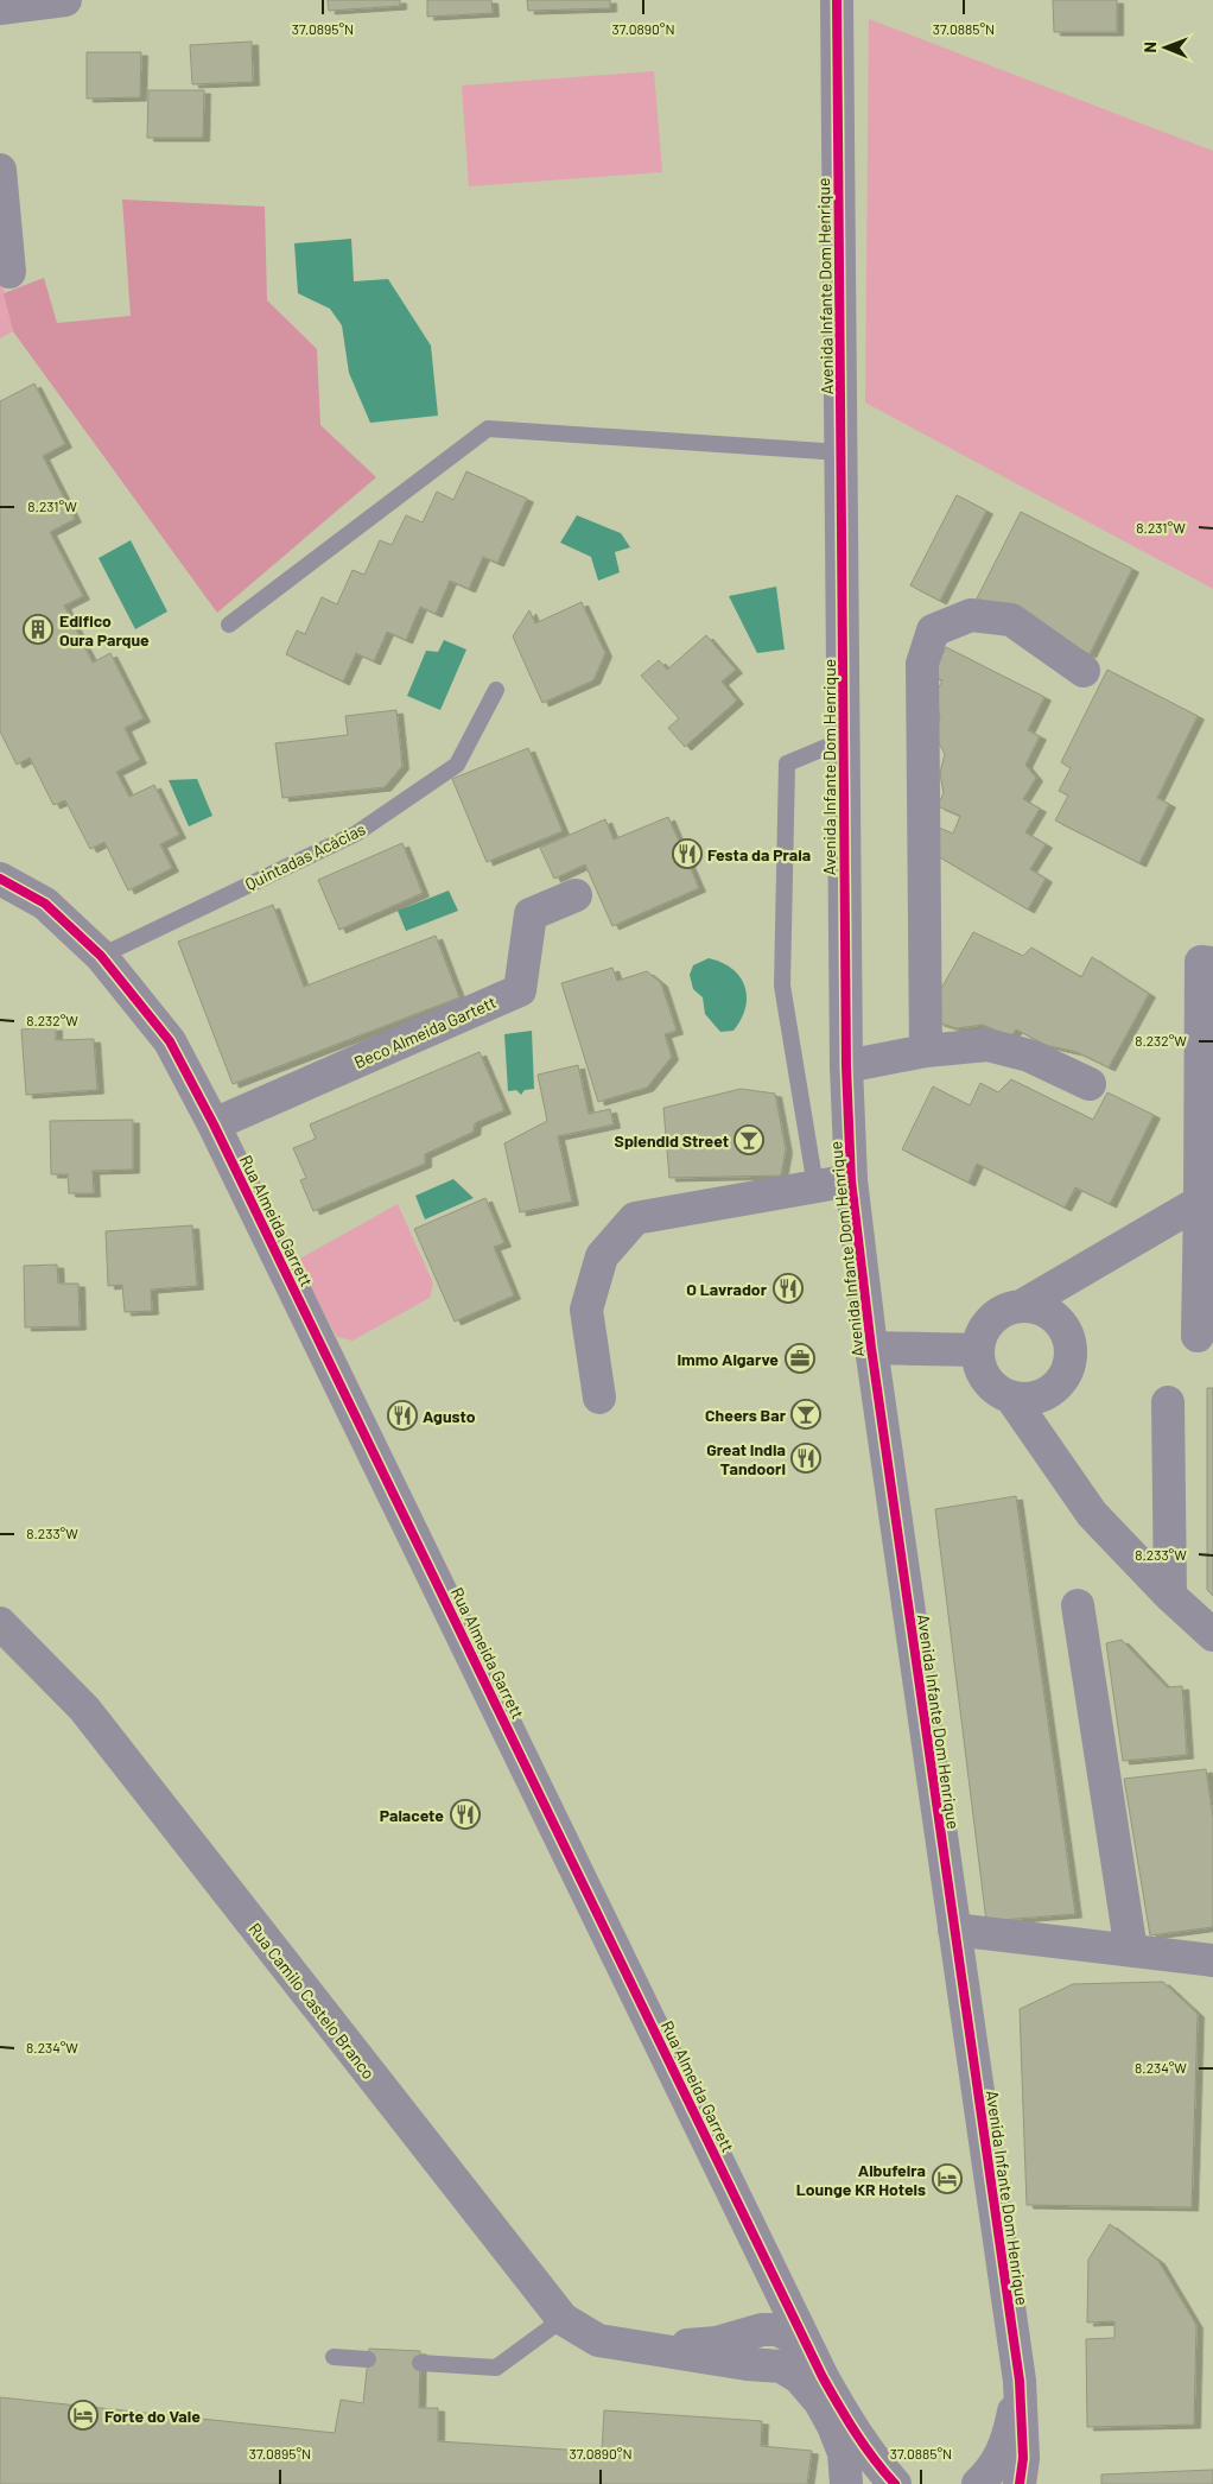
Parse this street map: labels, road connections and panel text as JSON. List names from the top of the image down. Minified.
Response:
{"streets":{"street":["Avenida Infante Dom Henrique","Beco Almeida Gartett","Rua Almeida Garrett","Rua Camilo Castelo Branco"],"lane":["Quintadas Acácias"]},"crossings":[["Quintadas Acácias","Rua Almeida Garrett"],["Beco Almeida Gartett","Rua Almeida Garrett"],["Rua Almeida Garrett","Rua Camilo Castelo Branco"]],"places":{"building":["Edifico Oura Parque"],"restaurant":["Festa da Praia","O Lavrador","Agusto","Great India Tandoori","Palacete"],"bar":["Splendid Street","Cheers Bar"],"office":["Immo Algarve"],"hotel":["Albufeira Lounge KR Hotels","Forte do Vale"]},"north":"left","coordinates":["37.0895°N","37.0890°N","37.0885°N","8.231°W","8.232°W","8.233°W","8.234°W"]}
